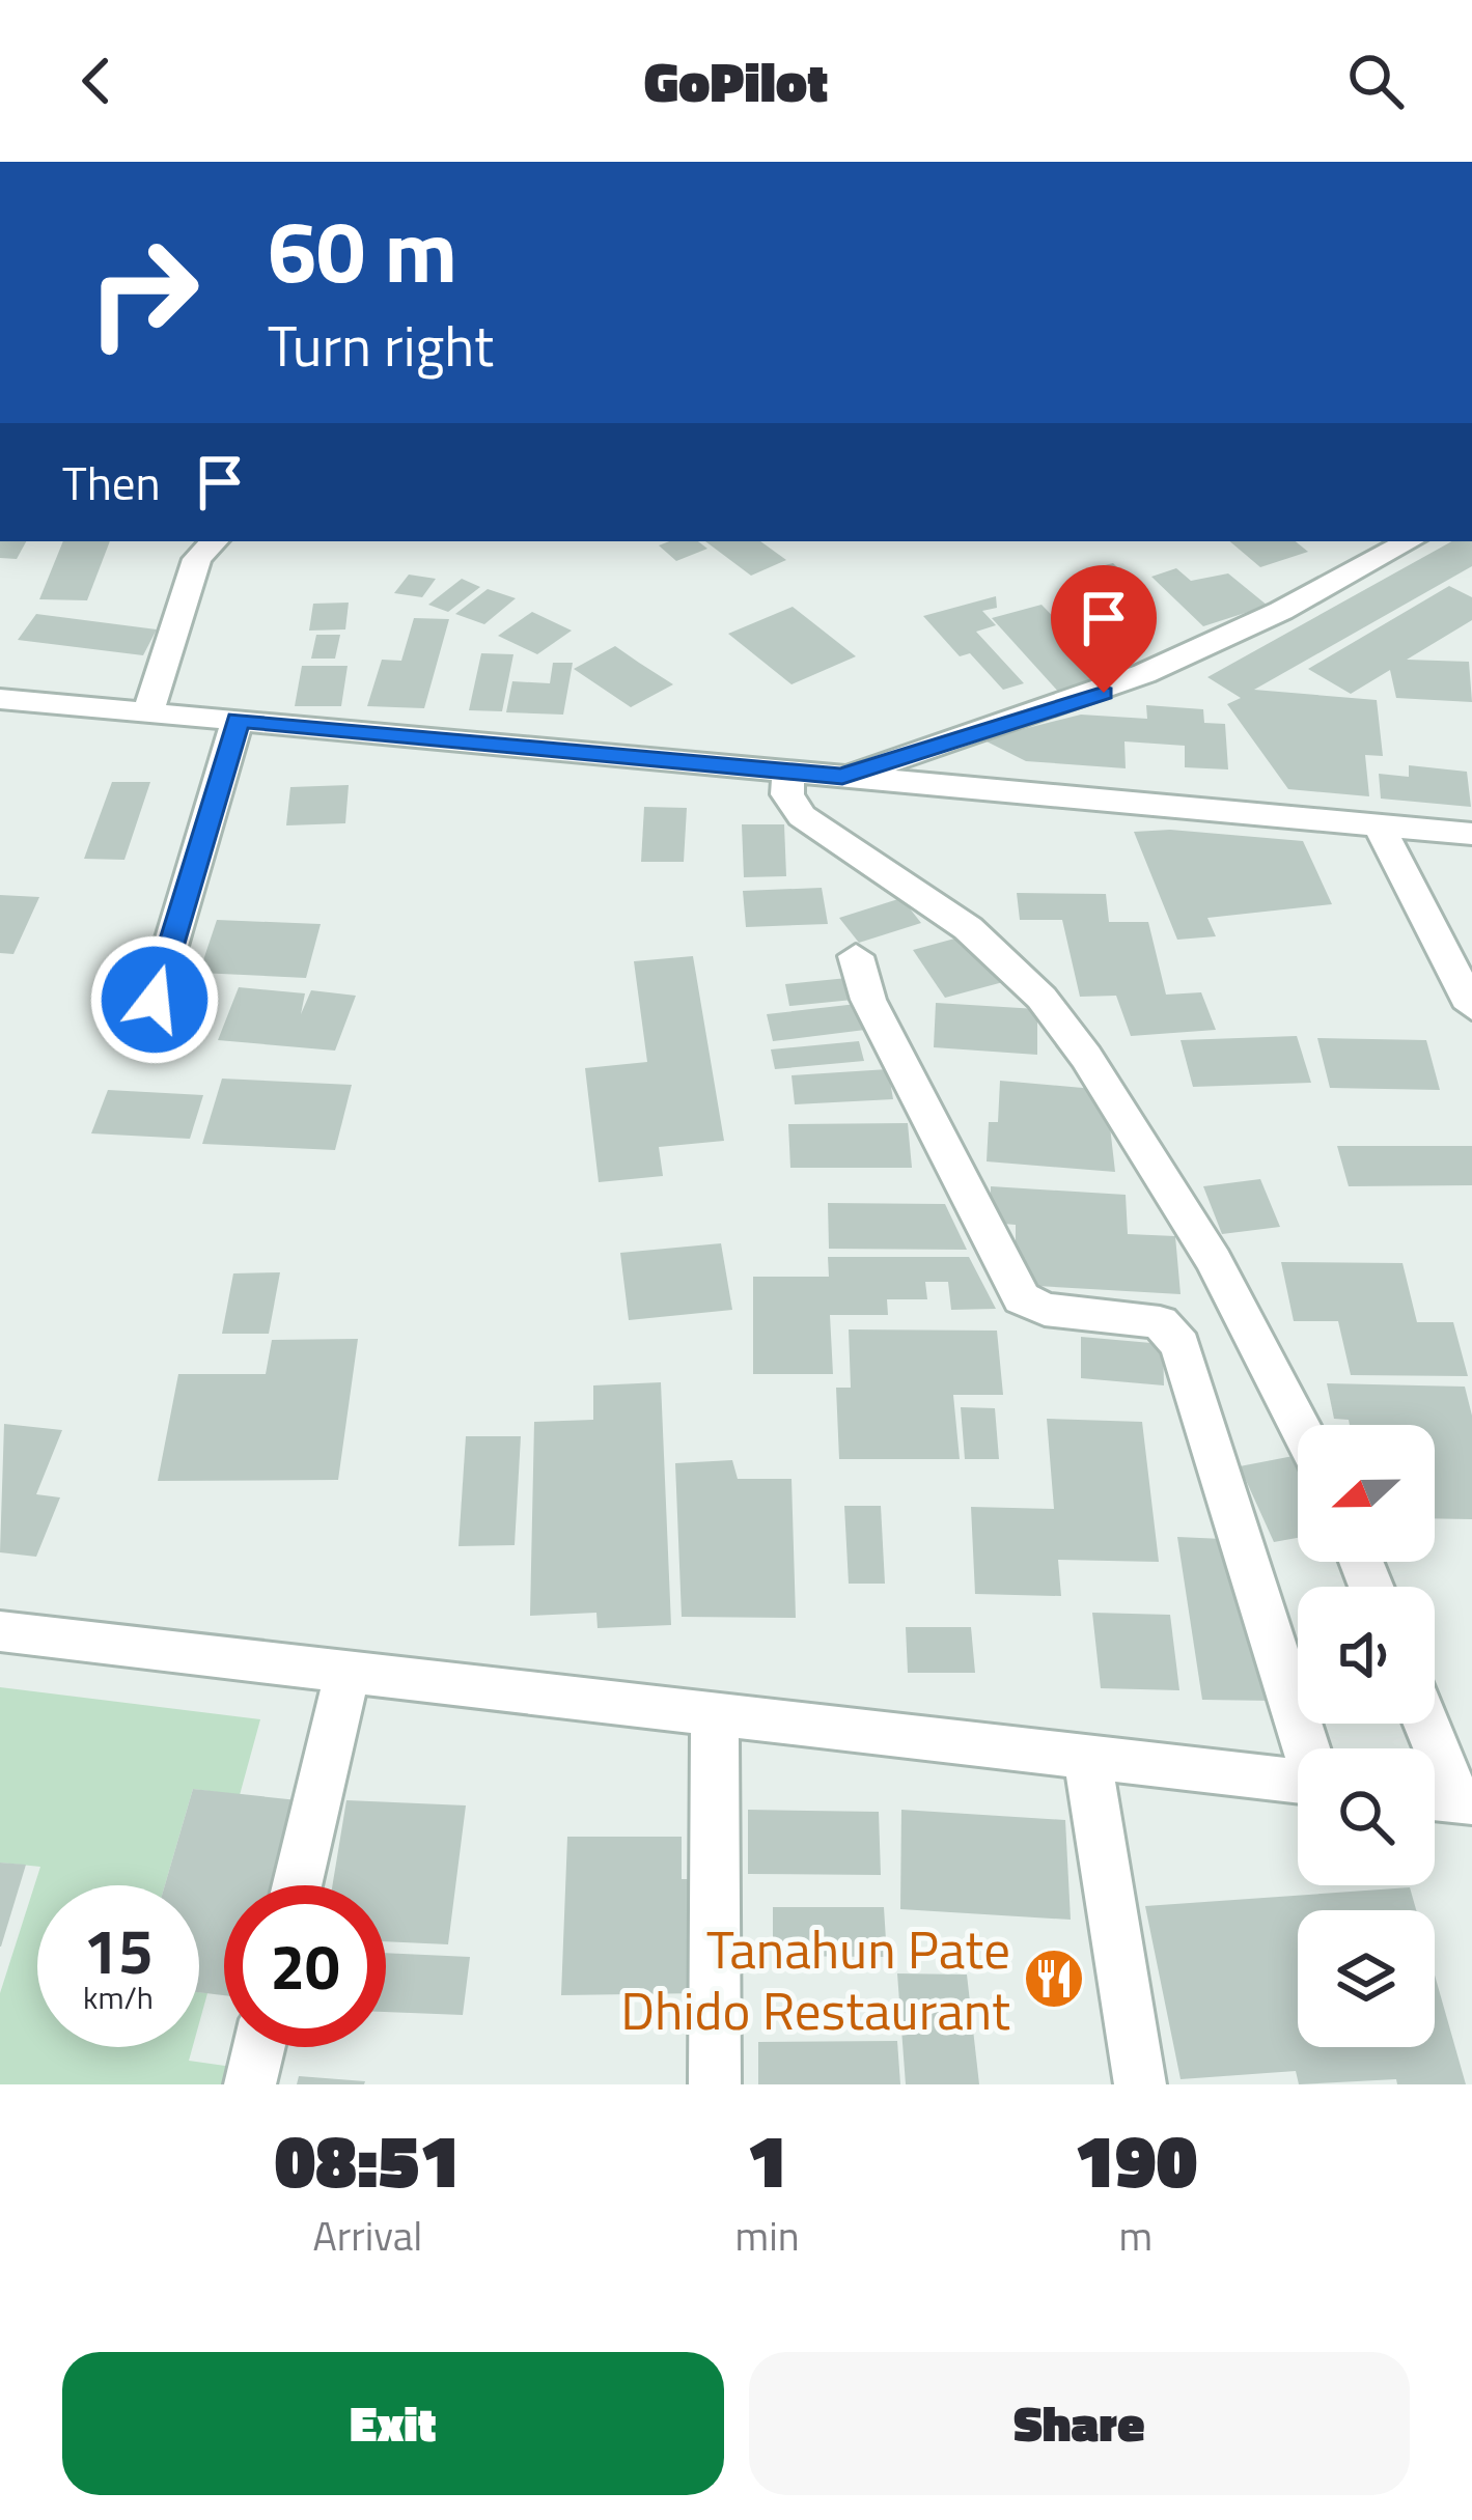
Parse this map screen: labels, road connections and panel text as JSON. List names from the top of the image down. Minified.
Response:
{"places":{"restaurant":["Tanahun Pate Dhido Restaurant"]},"north":"left","page":{"header":"GoPilot","turn":["60 m","Turn right"],"then":"Then","speed":"15 km/h","limit":"20","eta":["08:51","Arrival","1","min","190","m"],"buttons":["Exit","Share"]}}
